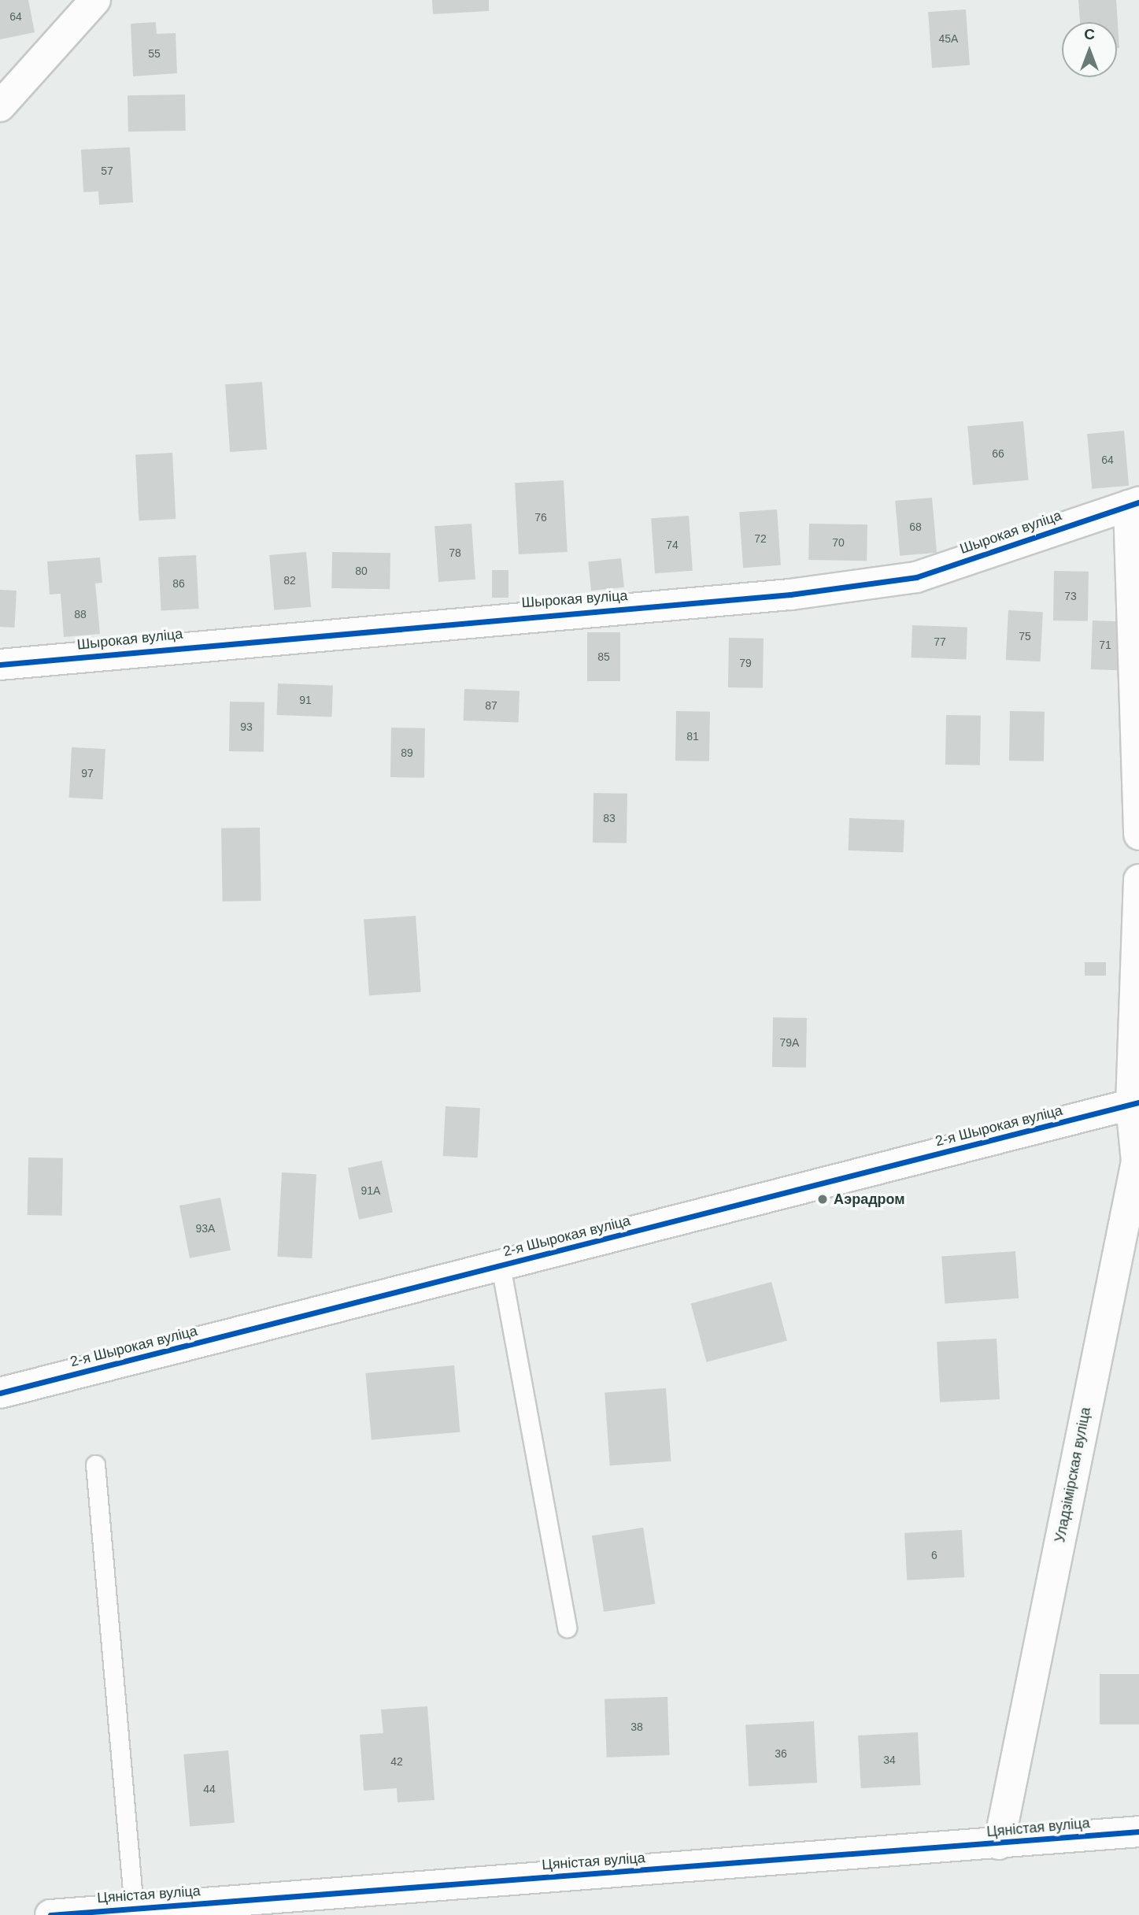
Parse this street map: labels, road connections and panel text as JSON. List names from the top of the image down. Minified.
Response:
{"streets":{"street":["Шырокая вуліца","2-я Шырокая вуліца","Уладзімірская вуліца","Цяністая вуліца"]},"crossings":[["2-я Шырокая вуліца","Уладзімірская вуліца"],["Уладзімірская вуліца","Цяністая вуліца"]],"places":["Аэрадром"],"house_numbers":["64","45А","55","57","66","64","76","68","72","70","74","78","80","82","86","73","88","75","77","71","85","79","91","87","93","81","89","97","83","79А","91А","93А","6","38","36","34","42","44"],"north":"top"}
